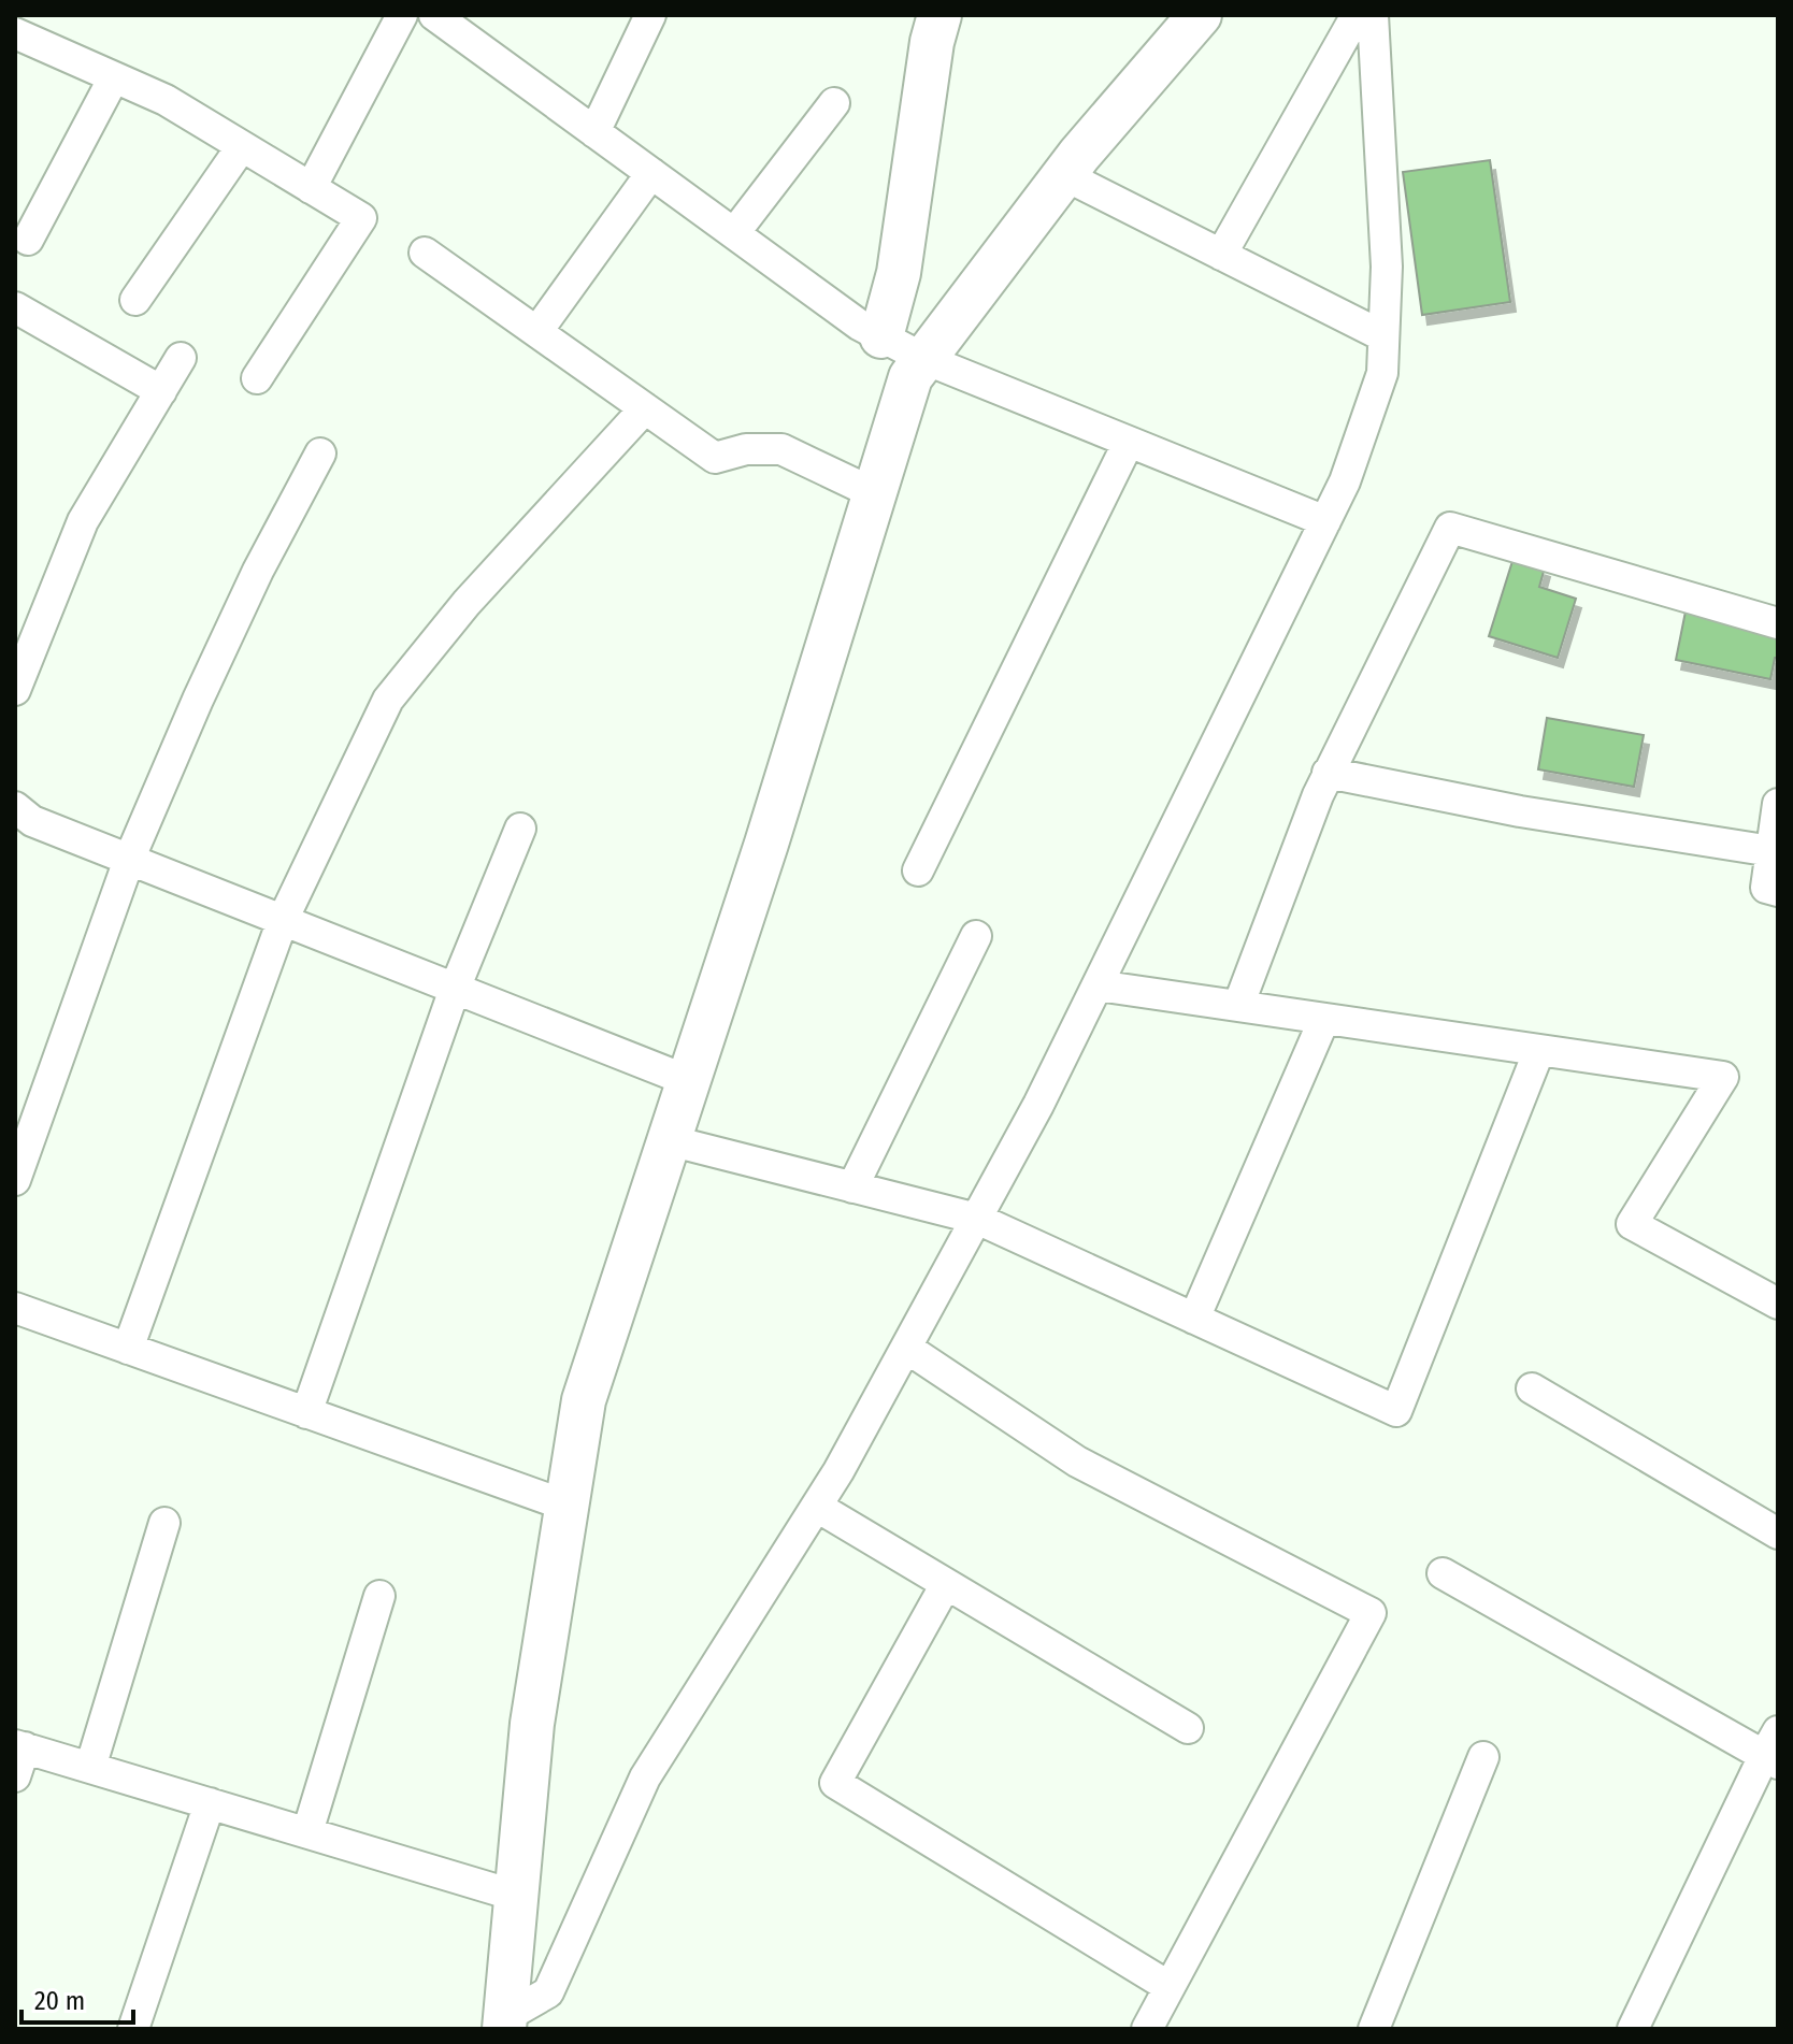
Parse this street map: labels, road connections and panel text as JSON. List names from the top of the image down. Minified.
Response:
{"scale_bar":"20 m"}
